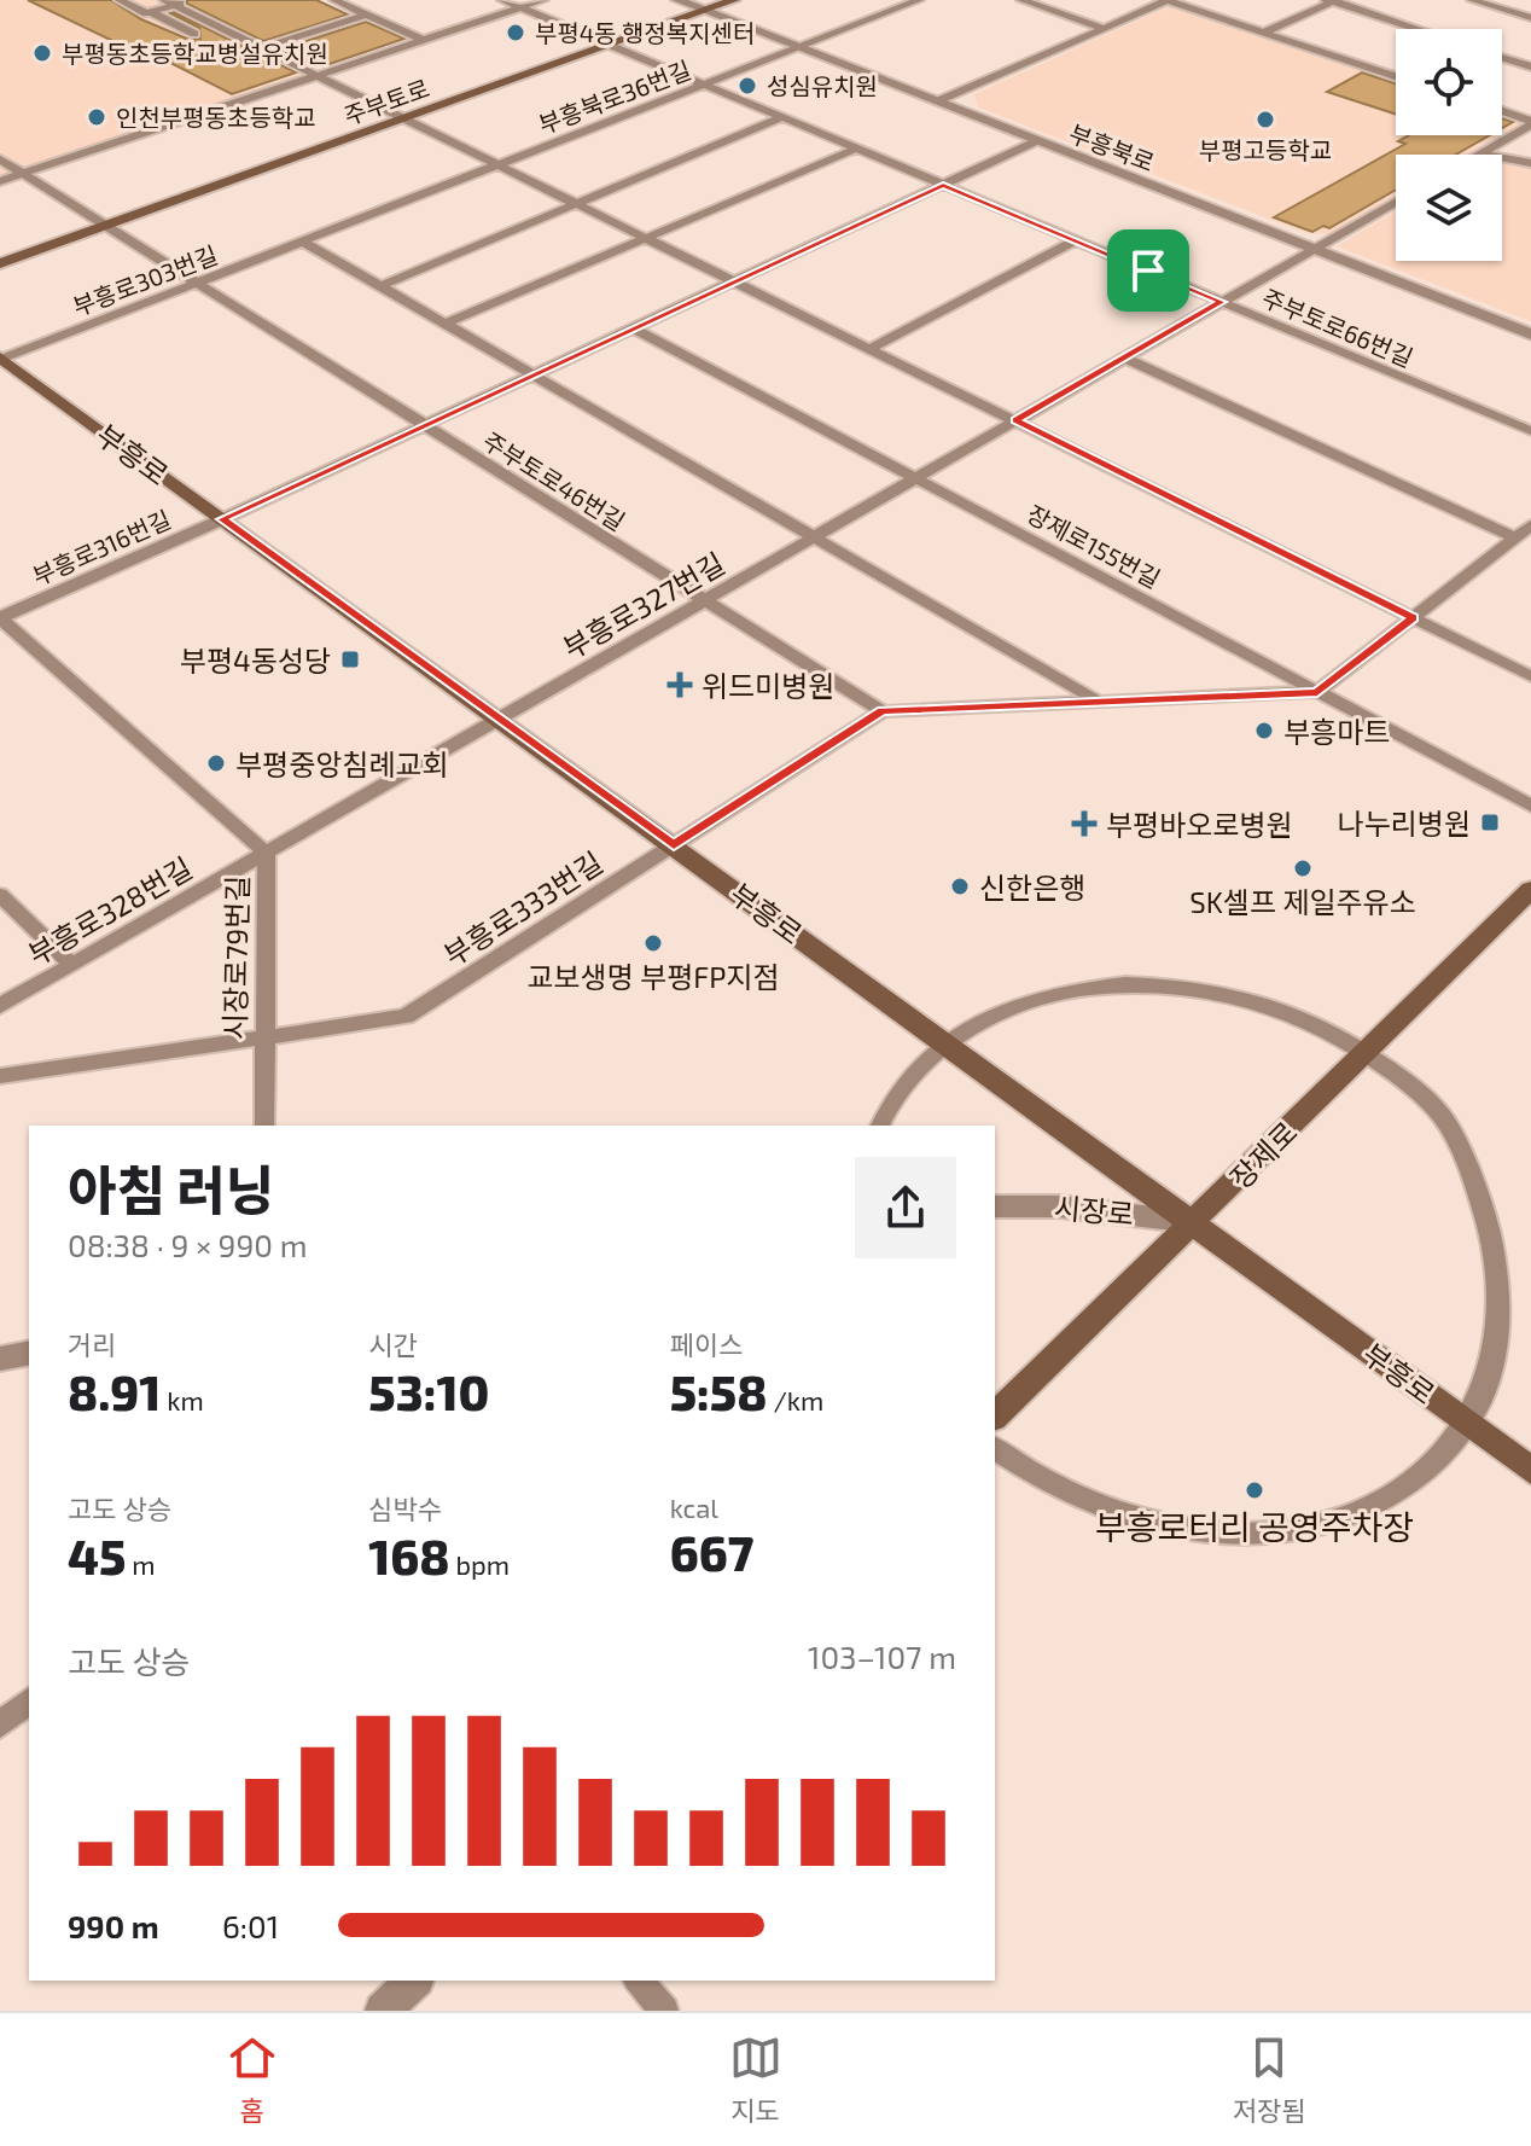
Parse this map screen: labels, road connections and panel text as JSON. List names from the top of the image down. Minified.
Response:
{"streets":{"main road":["주부토로","부흥로","장제로"],"street":["부흥북로","부흥로316번길","시장로"],"lane":["부흥북로36번길","부흥로303번길","주부토로66번길","주부토로46번길","장제로155번길","부흥로327번길","부흥로333번길","부흥로328번길","시장로79번길"]},"crossings":[["부흥북로36번길","부흥북로"],["부흥북로36번길","부흥로303번길"],["부흥북로36번길","주부토로66번길"],["주부토로","부흥북로"],["주부토로","주부토로66번길"],["주부토로","주부토로46번길"],["부흥북로","부흥로327번길"],["부흥로303번길","부흥로"],["부흥로303번길","주부토로46번길"],["주부토로66번길","부흥로327번길"],["부흥로","부흥로316번길"],["부흥로","부흥로327번길"],["부흥로","부흥로333번길"],["부흥로","부흥로328번길"],["부흥로","장제로"],["부흥로","시장로"],["주부토로46번길","부흥로327번길"],["주부토로46번길","부흥로333번길"],["장제로155번길","부흥로327번길"],["부흥로316번길","시장로79번길"],["부흥로327번길","부흥로328번길"],["부흥로333번길","시장로79번길"],["부흥로328번길","시장로79번길"],["장제로","시장로"]],"places":{"other":["부평4동 행정복지센터","부평동초등학교병설유치원","성심유치원","인천부평동초등학교","부평고등학교","부흥마트","부평중앙침례교회","SK셀프 제일주유소","신한은행","교보생명 부평FP지점","부흥로터리 공영주차장"],"transit":["부평4동성당","나누리병원"],"health":["위드미병원","부평바오로병원"]},"page":{"heading":["아침 러닝","08:38 · 9 × 990 m"],"stats":[["거리","8.91 km"],["시간","53:10"],["페이스","5:58 /km"],["고도 상승","45 m"],["심박수","168 bpm"],["kcal","667"]],"chart":["고도 상승","103–107 m"],"list":[{"name":"990 m","note":"6:01"}],"tabs":["홈","지도","저장됨"]}}
